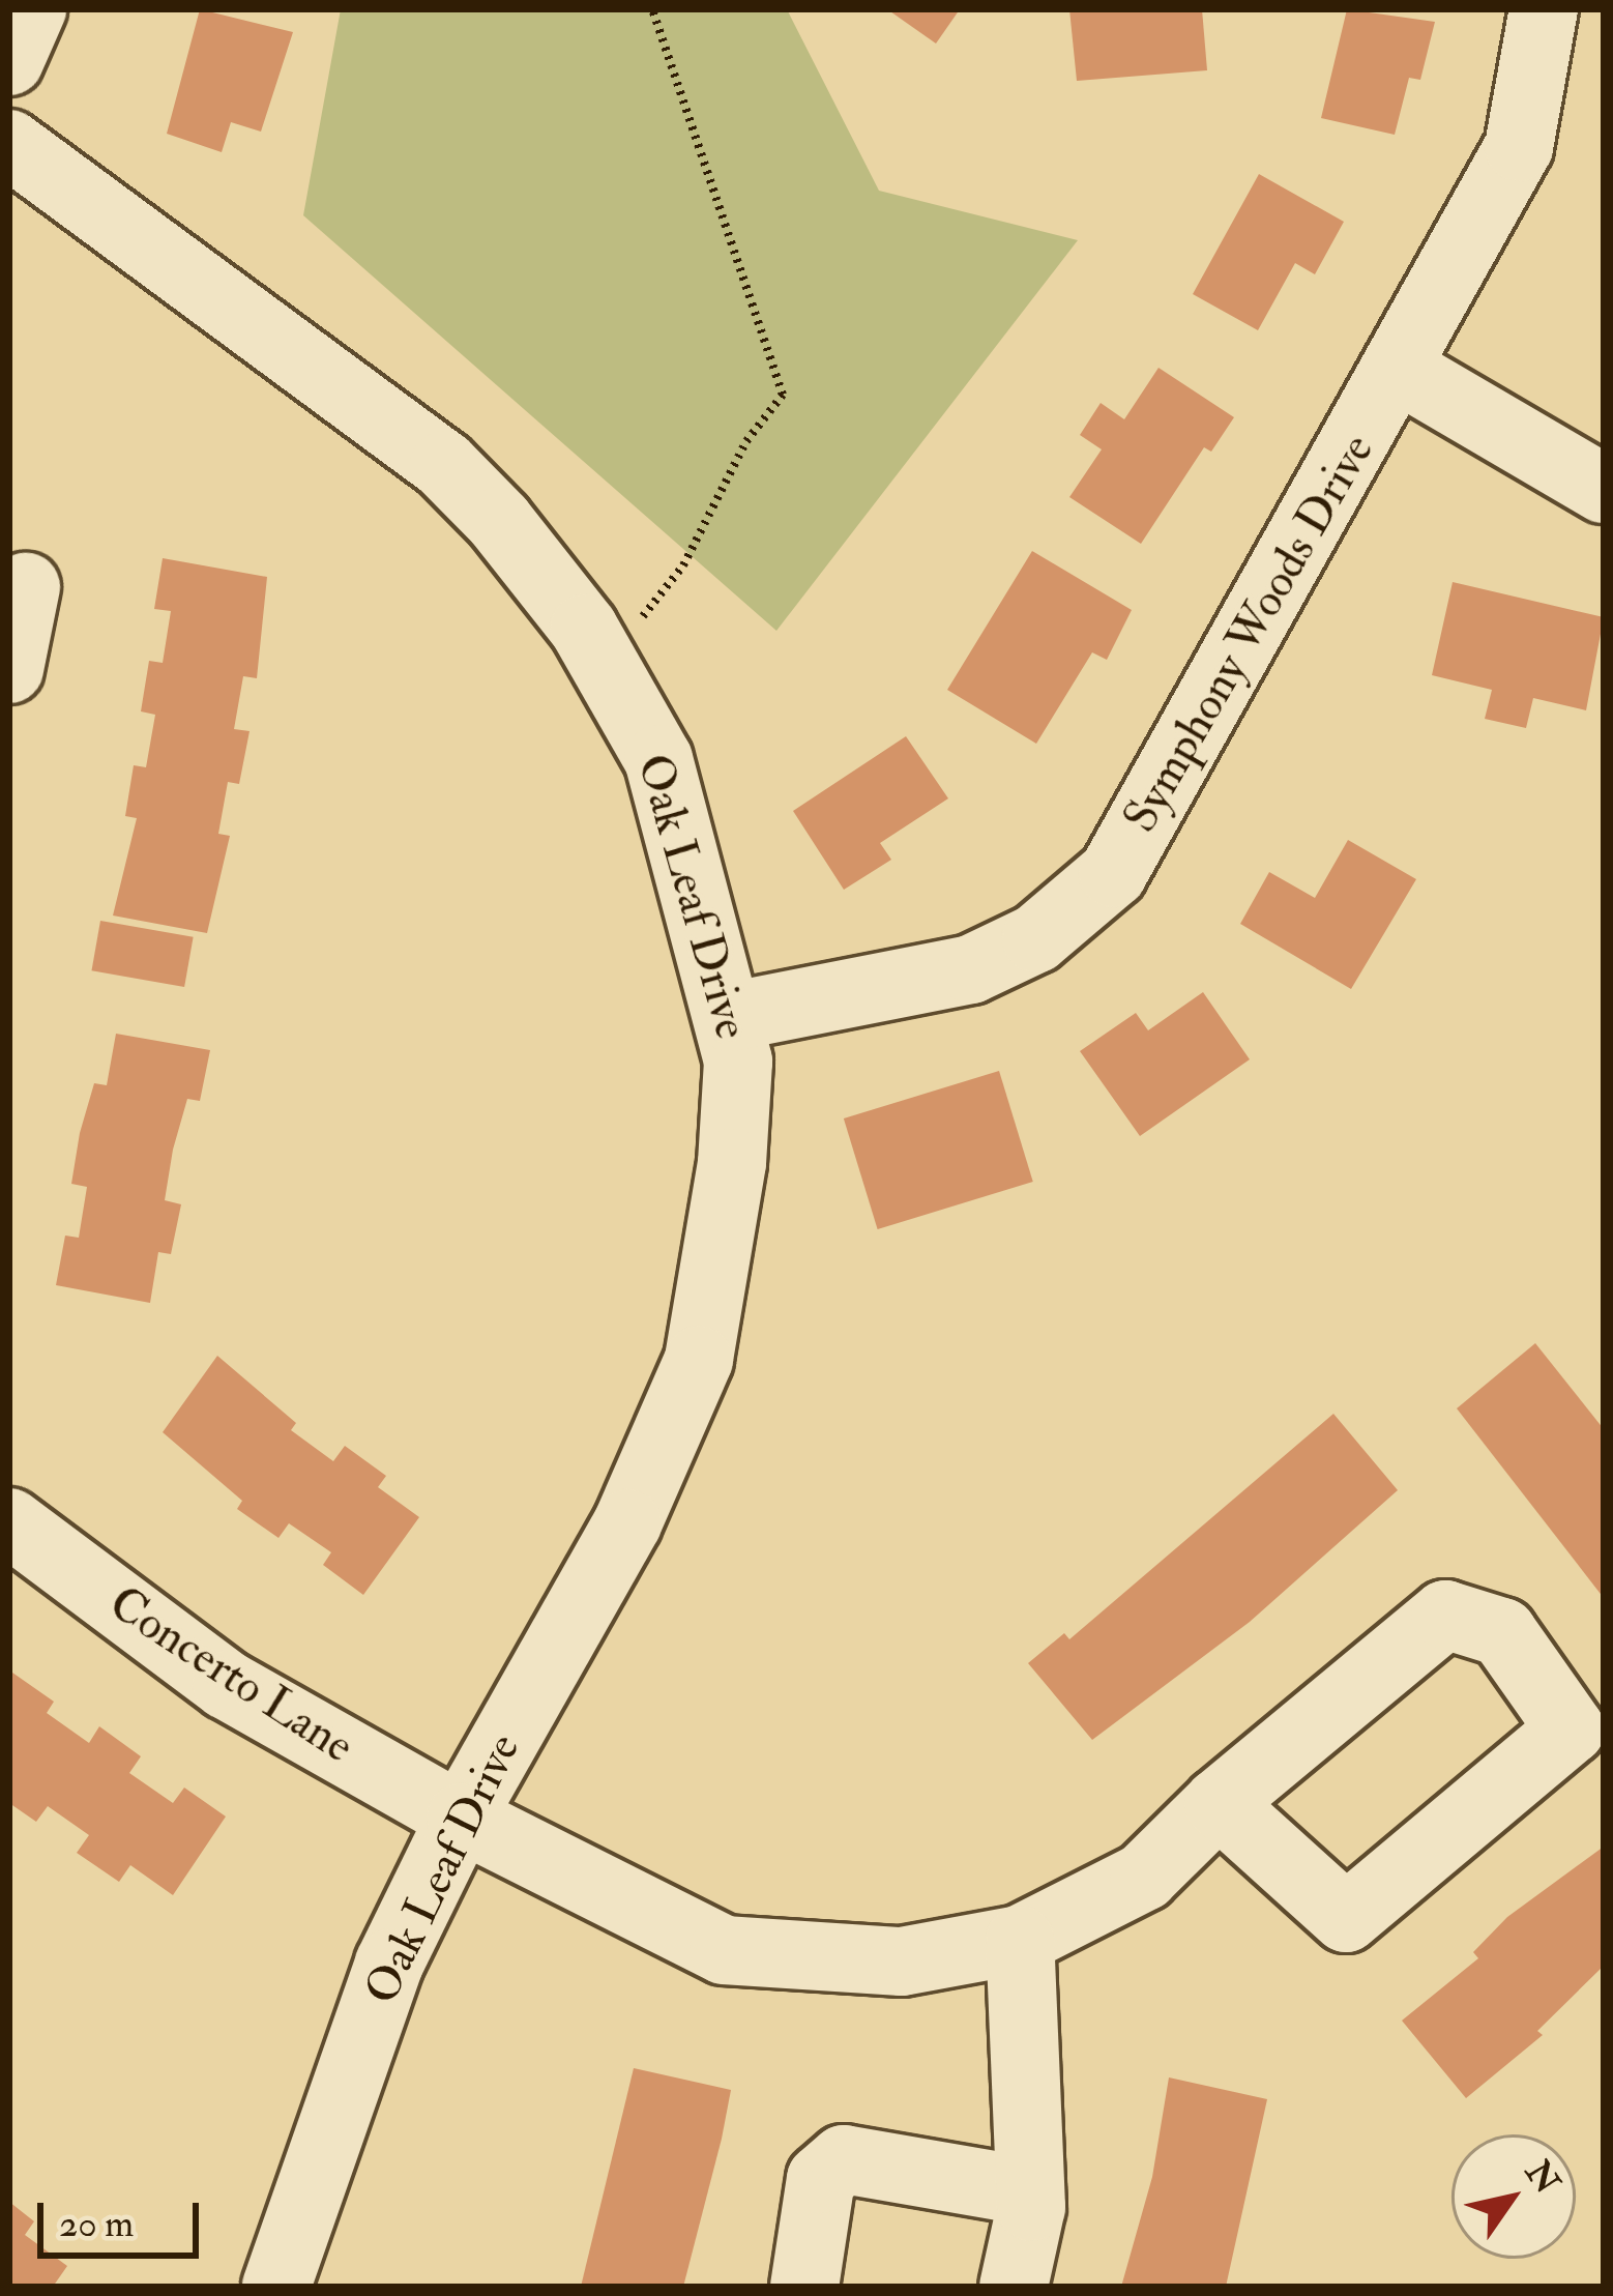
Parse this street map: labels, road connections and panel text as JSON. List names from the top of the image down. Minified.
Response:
{"streets":{"street":["Symphony Woods Drive","Oak Leaf Drive","Concerto Lane"]},"crossings":[["Symphony Woods Drive","Oak Leaf Drive"],["Oak Leaf Drive","Concerto Lane"]],"scale_bar":"20 m","north":"top right"}
